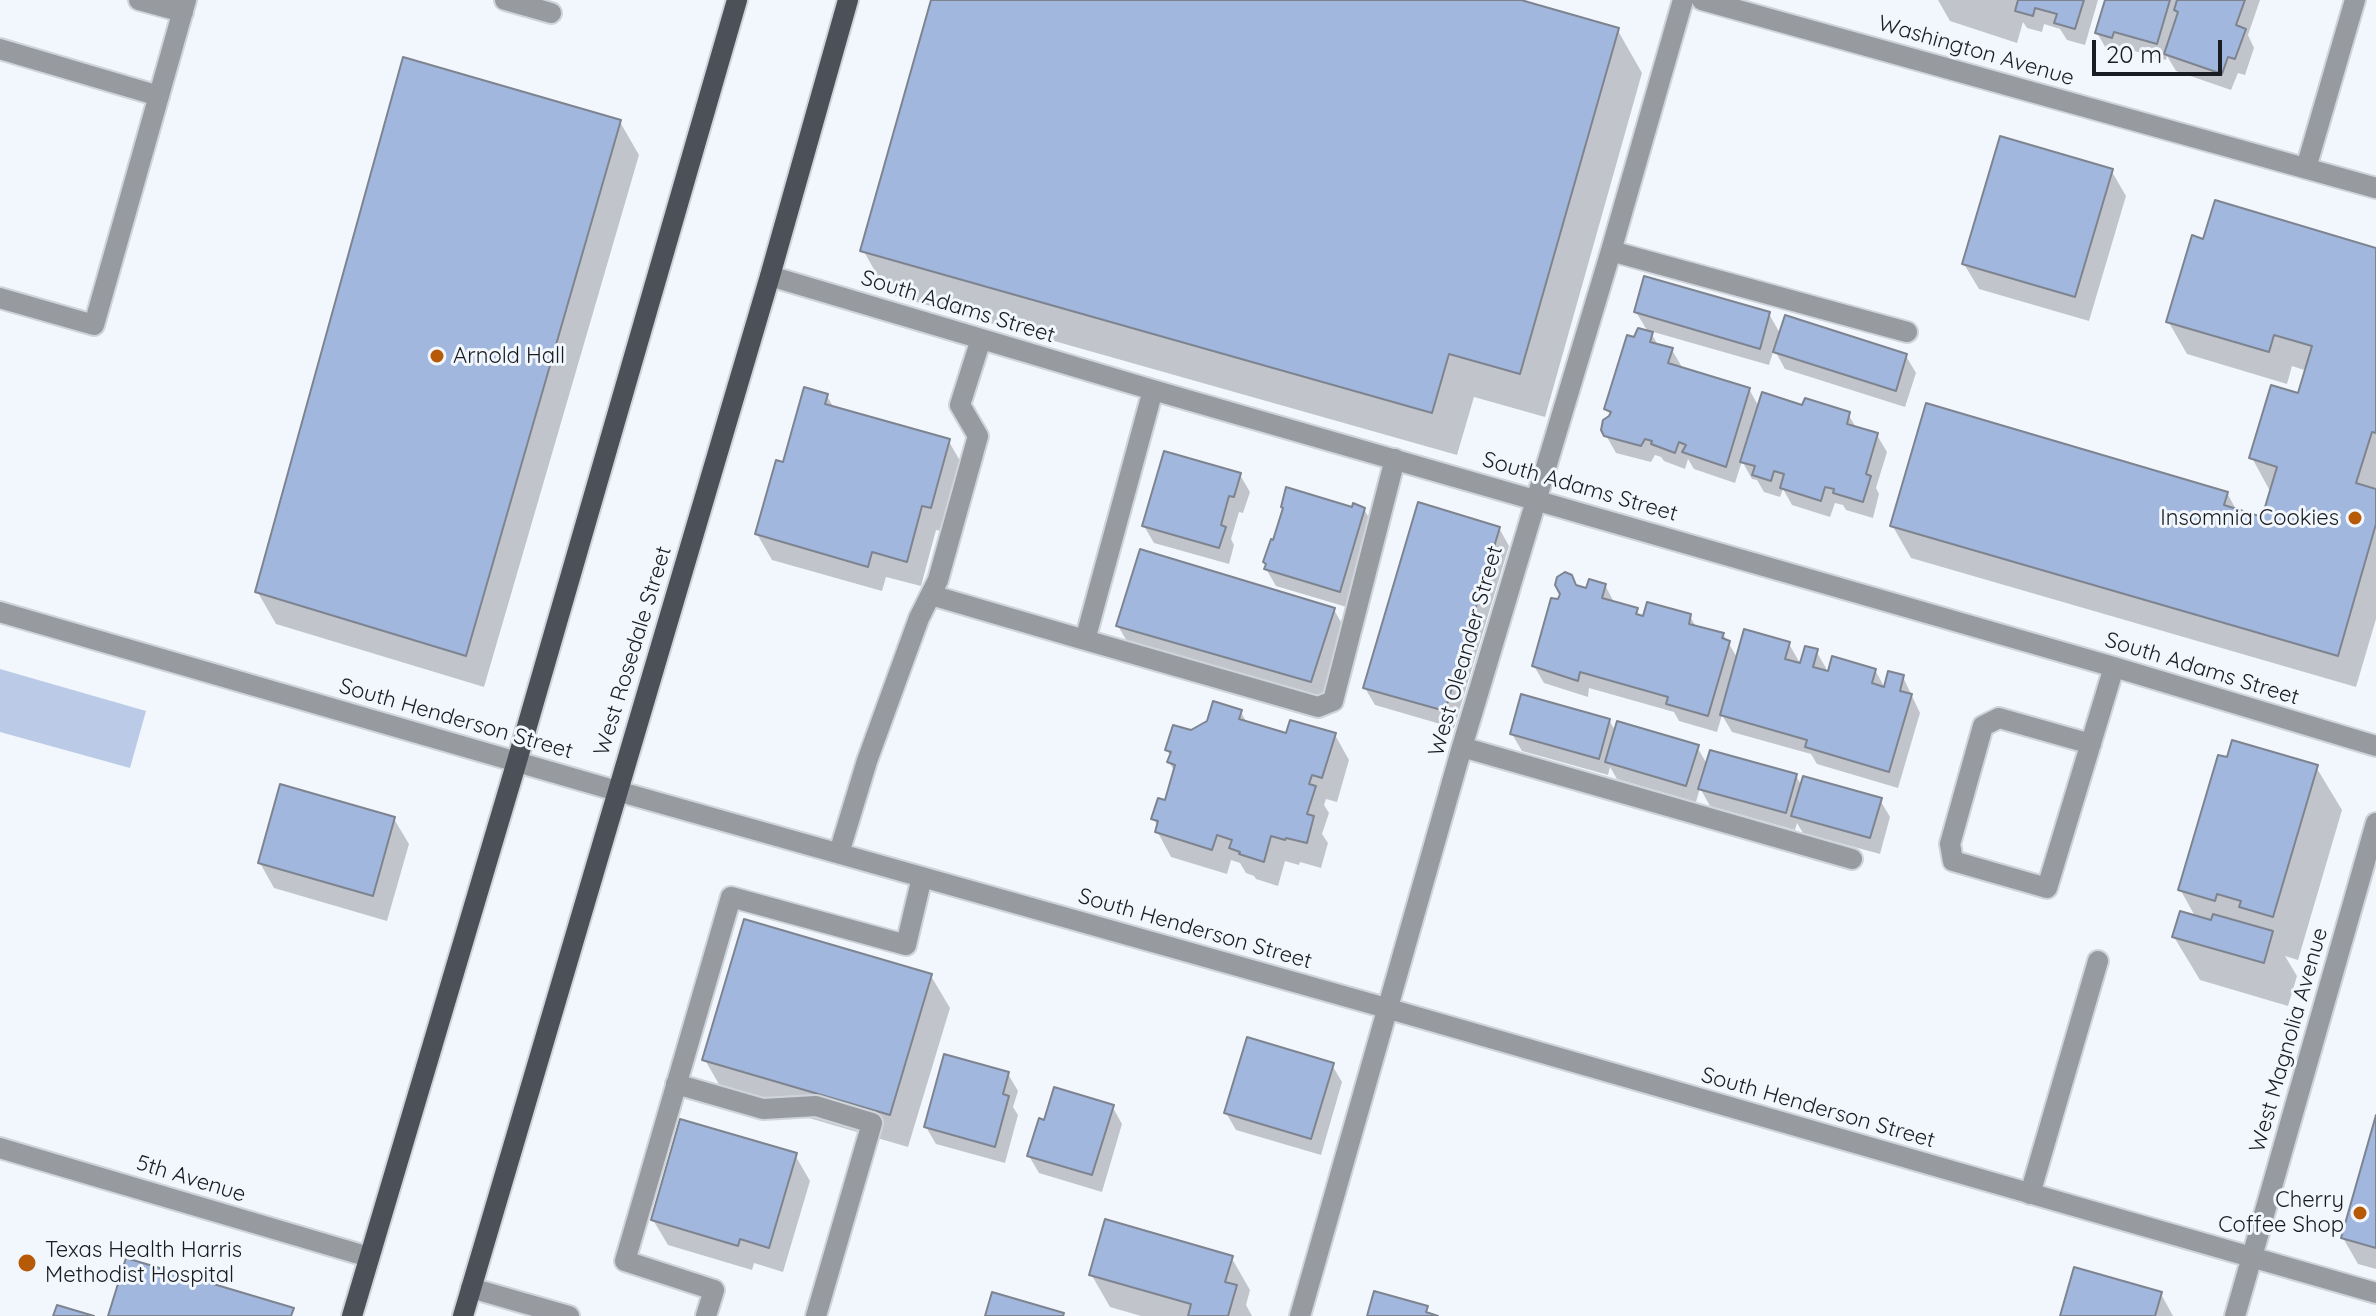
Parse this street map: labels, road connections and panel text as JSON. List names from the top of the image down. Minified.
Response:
{"streets":{"main road":["West Rosedale Street"],"street":["Washington Avenue","South Adams Street","West Oleander Street","South Henderson Street","West Magnolia Avenue","5th Avenue"]},"crossings":[["South Adams Street","West Rosedale Street"],["South Adams Street","West Oleander Street"],["West Rosedale Street","South Henderson Street"],["West Oleander Street","South Henderson Street"],["South Henderson Street","West Magnolia Avenue"]],"places":["Arnold Hall","Insomnia Cookies","Cherry Coffee Shop","Texas Health Harris Methodist Hospital"],"scale_bar":"20 m"}
